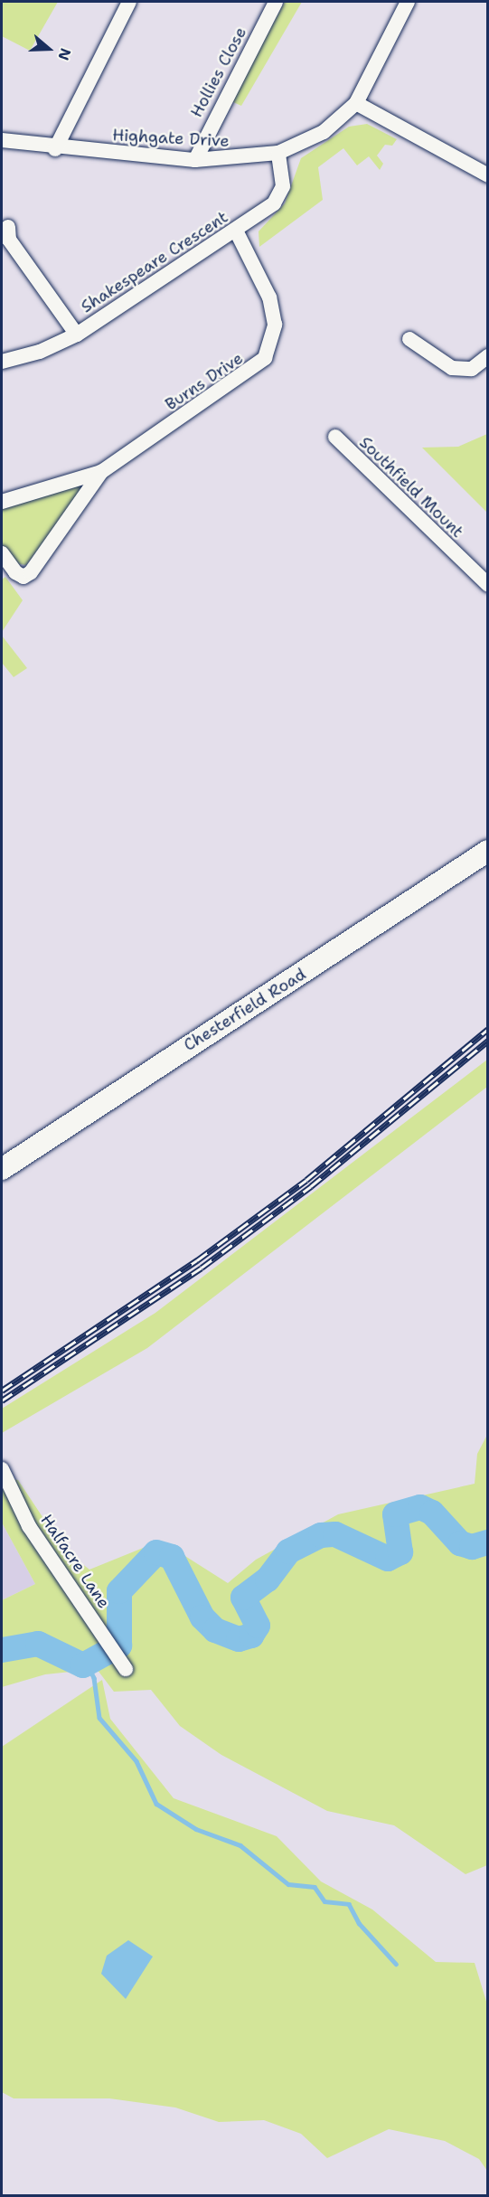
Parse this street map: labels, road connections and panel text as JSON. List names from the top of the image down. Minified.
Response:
{"streets":{"main road":["Chesterfield Road"],"street":["Hollies Close","Highgate Drive","Shakespeare Crescent","Burns Drive","Southfield Mount","Halfacre Lane"]},"crossings":[["Hollies Close","Highgate Drive"],["Highgate Drive","Shakespeare Crescent"],["Shakespeare Crescent","Burns Drive"]],"north":"right"}
